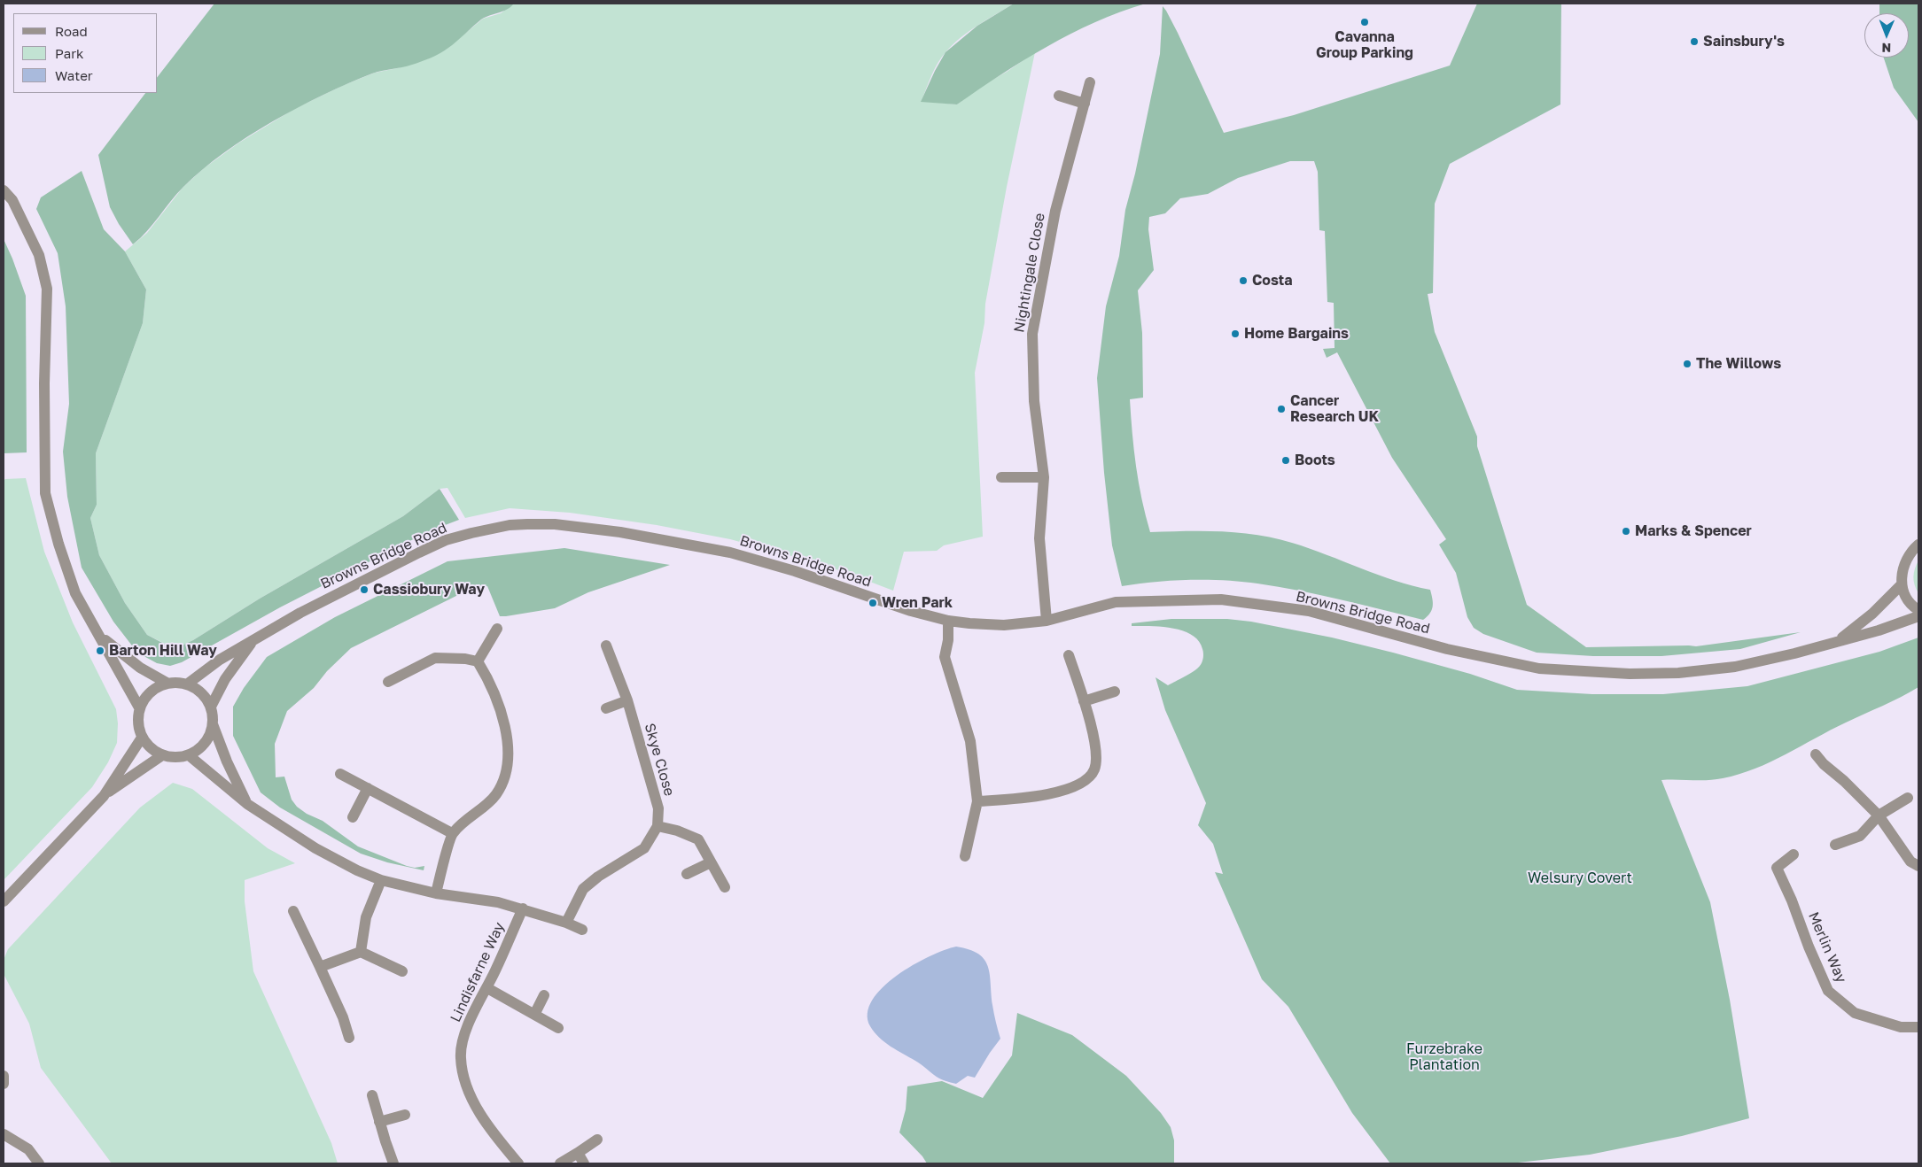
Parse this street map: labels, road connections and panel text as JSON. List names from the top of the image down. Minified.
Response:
{"streets":{"street":["Nightingale Close","Browns Bridge Road","Skye Close","Merlin Way","Lindisfarne Way"]},"crossings":[["Nightingale Close","Browns Bridge Road"]],"parks":["Welsury Covert","Furzebrake Plantation"],"places":["Cavanna Group Parking","Sainsbury's","Costa","Home Bargains","The Willows","Cancer Research UK","Boots","Marks & Spencer","Cassiobury Way","Wren Park","Barton Hill Way"],"legend":["Road","Park","Water"],"north":"bottom"}
